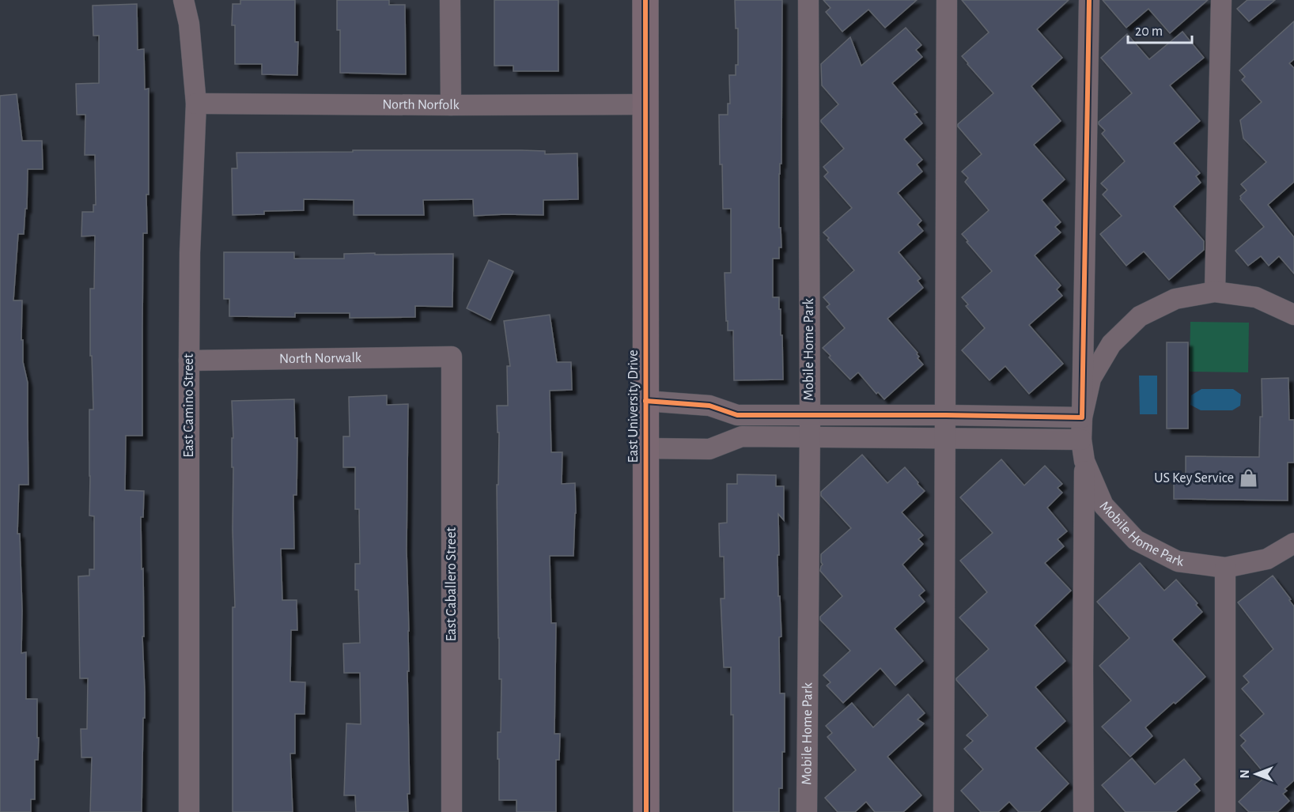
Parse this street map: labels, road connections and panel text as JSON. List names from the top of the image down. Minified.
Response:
{"streets":{"main road":["East University Drive"],"street":["North Norfolk","Mobile Home Park","North Norwalk","East Camino Street","East Caballero Street"]},"crossings":[["North Norfolk","East Camino Street"],["North Norfolk","East University Drive"],["North Norwalk","East Camino Street"],["North Norwalk","East Caballero Street"]],"places":{"shop":["US Key Service"]},"scale_bar":"20 m","north":"left"}
